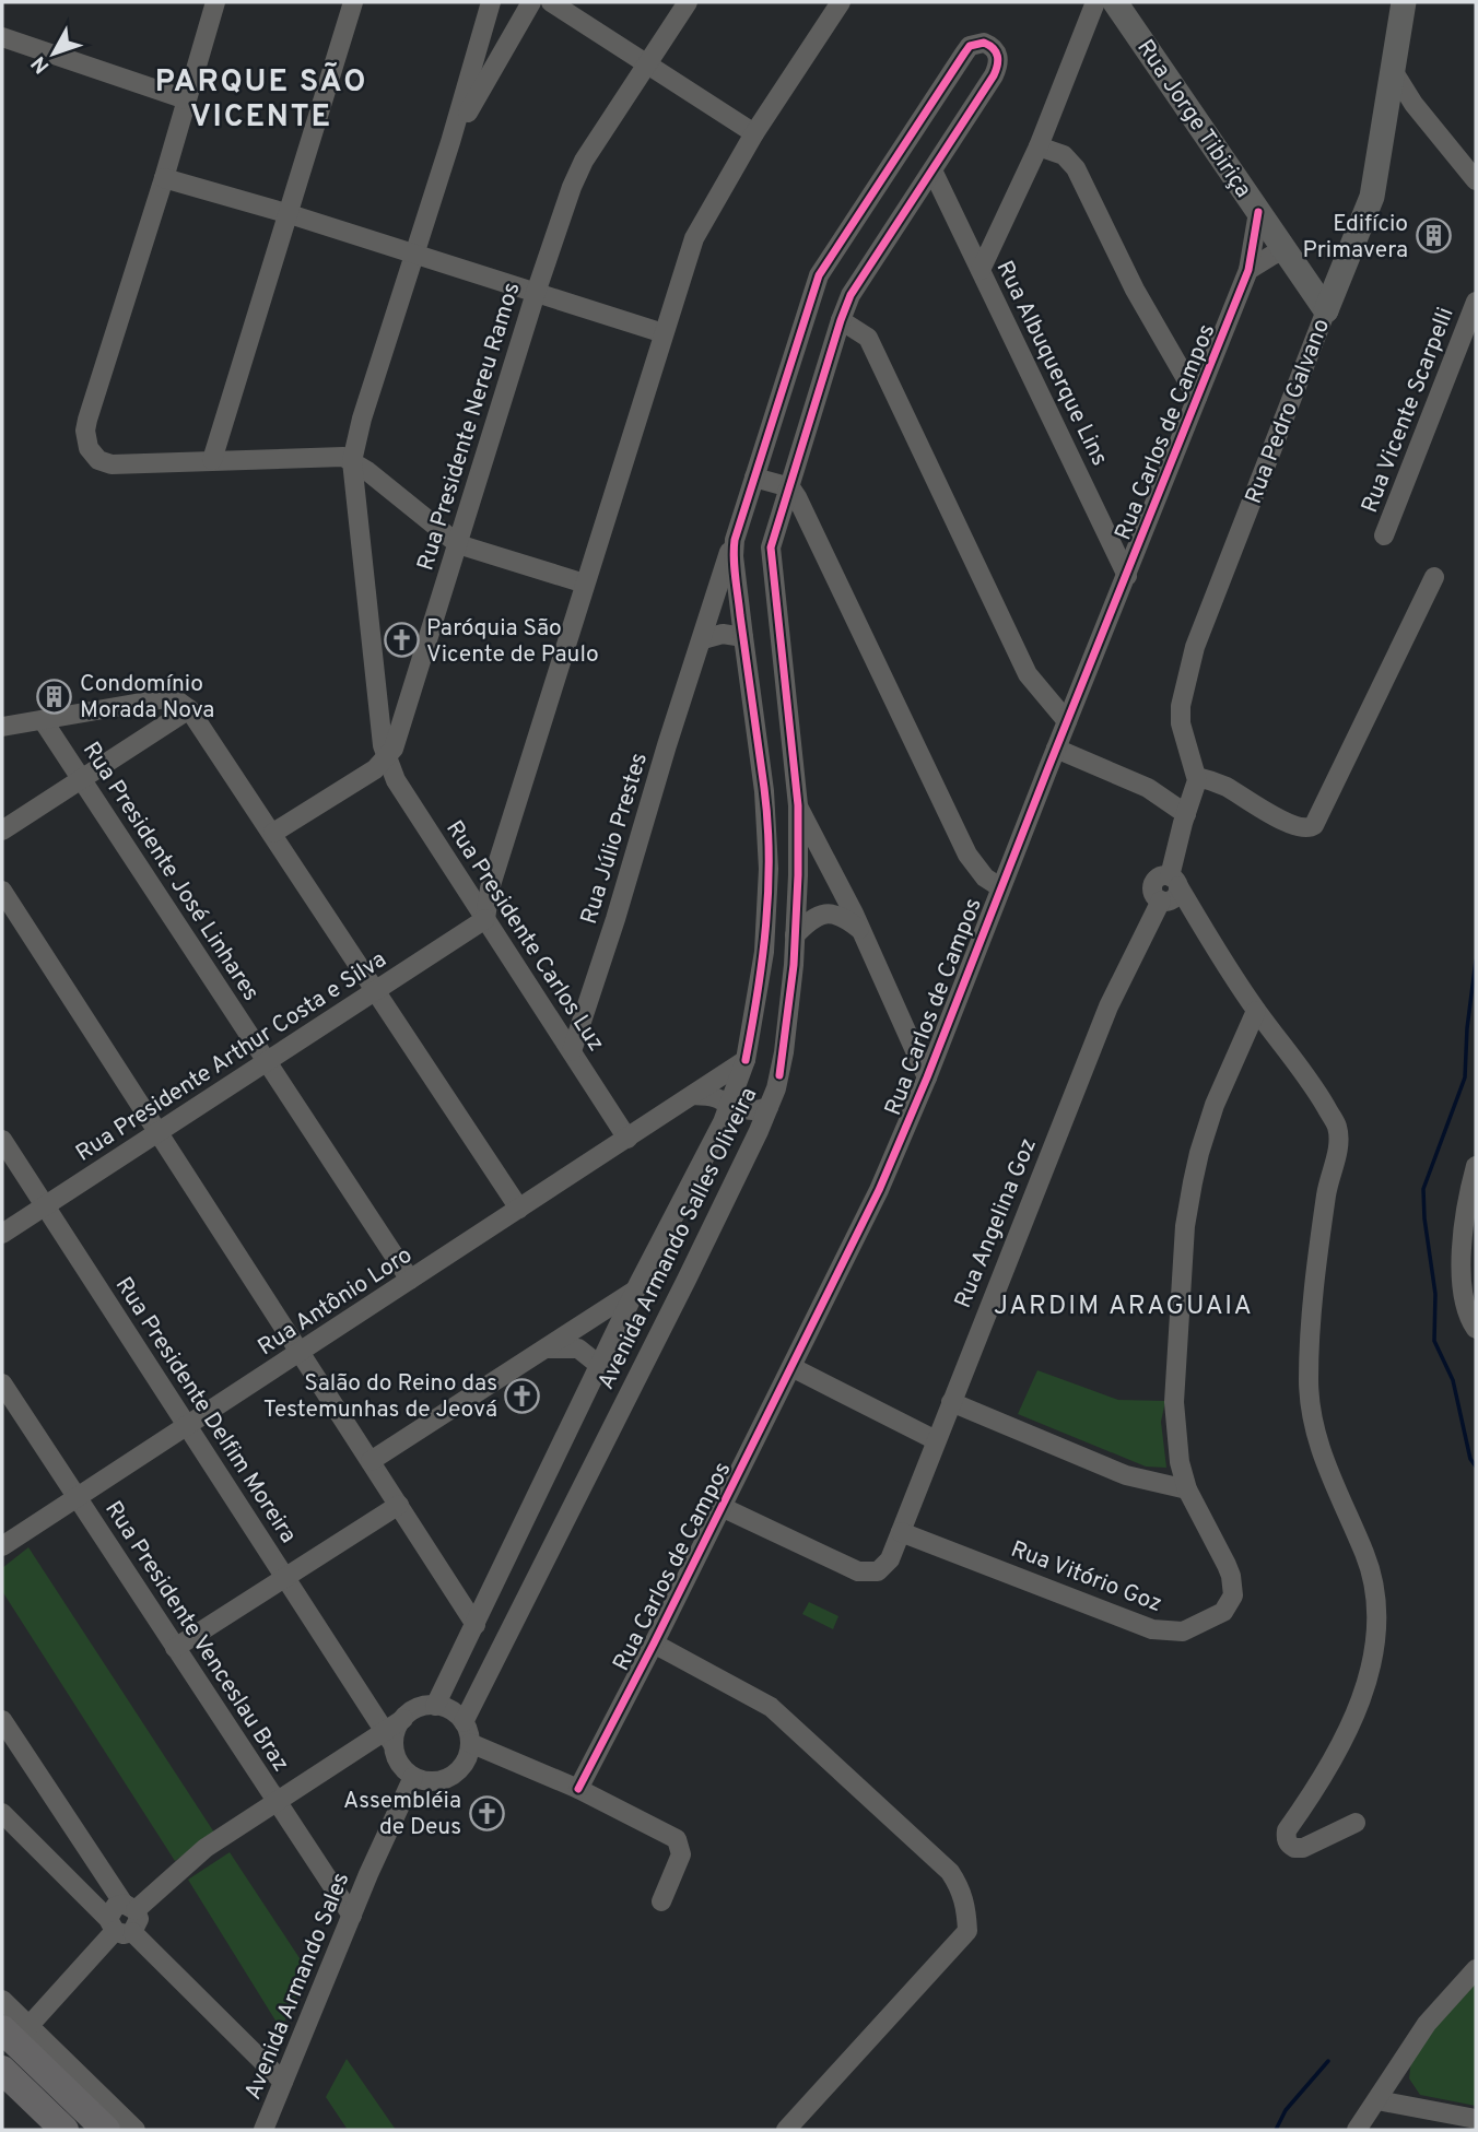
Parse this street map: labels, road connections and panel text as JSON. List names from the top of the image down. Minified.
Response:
{"streets":{"main road":["Rua Jorge Tibiriça","Rua Pedro Galvano"],"street":["Rua Albuquerque Lins","Rua Vicente Scarpelli","Rua Presidente Nereu Ramos","Rua Carlos de Campos","Rua Júlio Prestes","Rua Presidente José Linhares","Rua Presidente Carlos Luz","Rua Presidente Arthur Costa e Silva","Rua Angelina Goz","Avenida Armando Salles Oliveira","Rua Antônio Loro","Rua Presidente Delfim Moreira","Rua Vitório Goz","Rua Presidente Venceslau Braz","Avenida Armando Sales"]},"crossings":[["Rua Jorge Tibiriça","Rua Pedro Galvano"],["Rua Jorge Tibiriça","Rua Carlos de Campos"],["Rua Albuquerque Lins","Rua Carlos de Campos"],["Rua Albuquerque Lins","Avenida Armando Salles Oliveira"],["Rua Presidente Nereu Ramos","Rua Presidente Carlos Luz"],["Rua Carlos de Campos","Rua Angelina Goz"],["Rua Júlio Prestes","Rua Presidente Carlos Luz"],["Rua Júlio Prestes","Avenida Armando Salles Oliveira"],["Rua Presidente José Linhares","Rua Presidente Arthur Costa e Silva"],["Rua Presidente José Linhares","Rua Antônio Loro"],["Rua Presidente Carlos Luz","Rua Presidente Arthur Costa e Silva"],["Rua Presidente Carlos Luz","Rua Antônio Loro"],["Rua Presidente Arthur Costa e Silva","Rua Presidente Delfim Moreira"],["Rua Angelina Goz","Rua Vitório Goz"],["Avenida Armando Salles Oliveira","Rua Antônio Loro"],["Avenida Armando Salles Oliveira","Rua Presidente Delfim Moreira"],["Avenida Armando Salles Oliveira","Avenida Armando Sales"],["Rua Antônio Loro","Rua Presidente Delfim Moreira"],["Rua Antônio Loro","Rua Presidente Venceslau Braz"],["Rua Presidente Delfim Moreira","Avenida Armando Sales"],["Rua Presidente Venceslau Braz","Avenida Armando Sales"]],"districts":["PARQUE SÃO VICENTE","JARDIM ARAGUAIA"],"places":{"building":["Edifício Primavera","Condomínio Morada Nova"],"church":["Paróquia São Vicente de Paulo","Salão do Reino das Testemunhas de Jeová","Assembléia de Deus"]},"north":"bottom left"}
